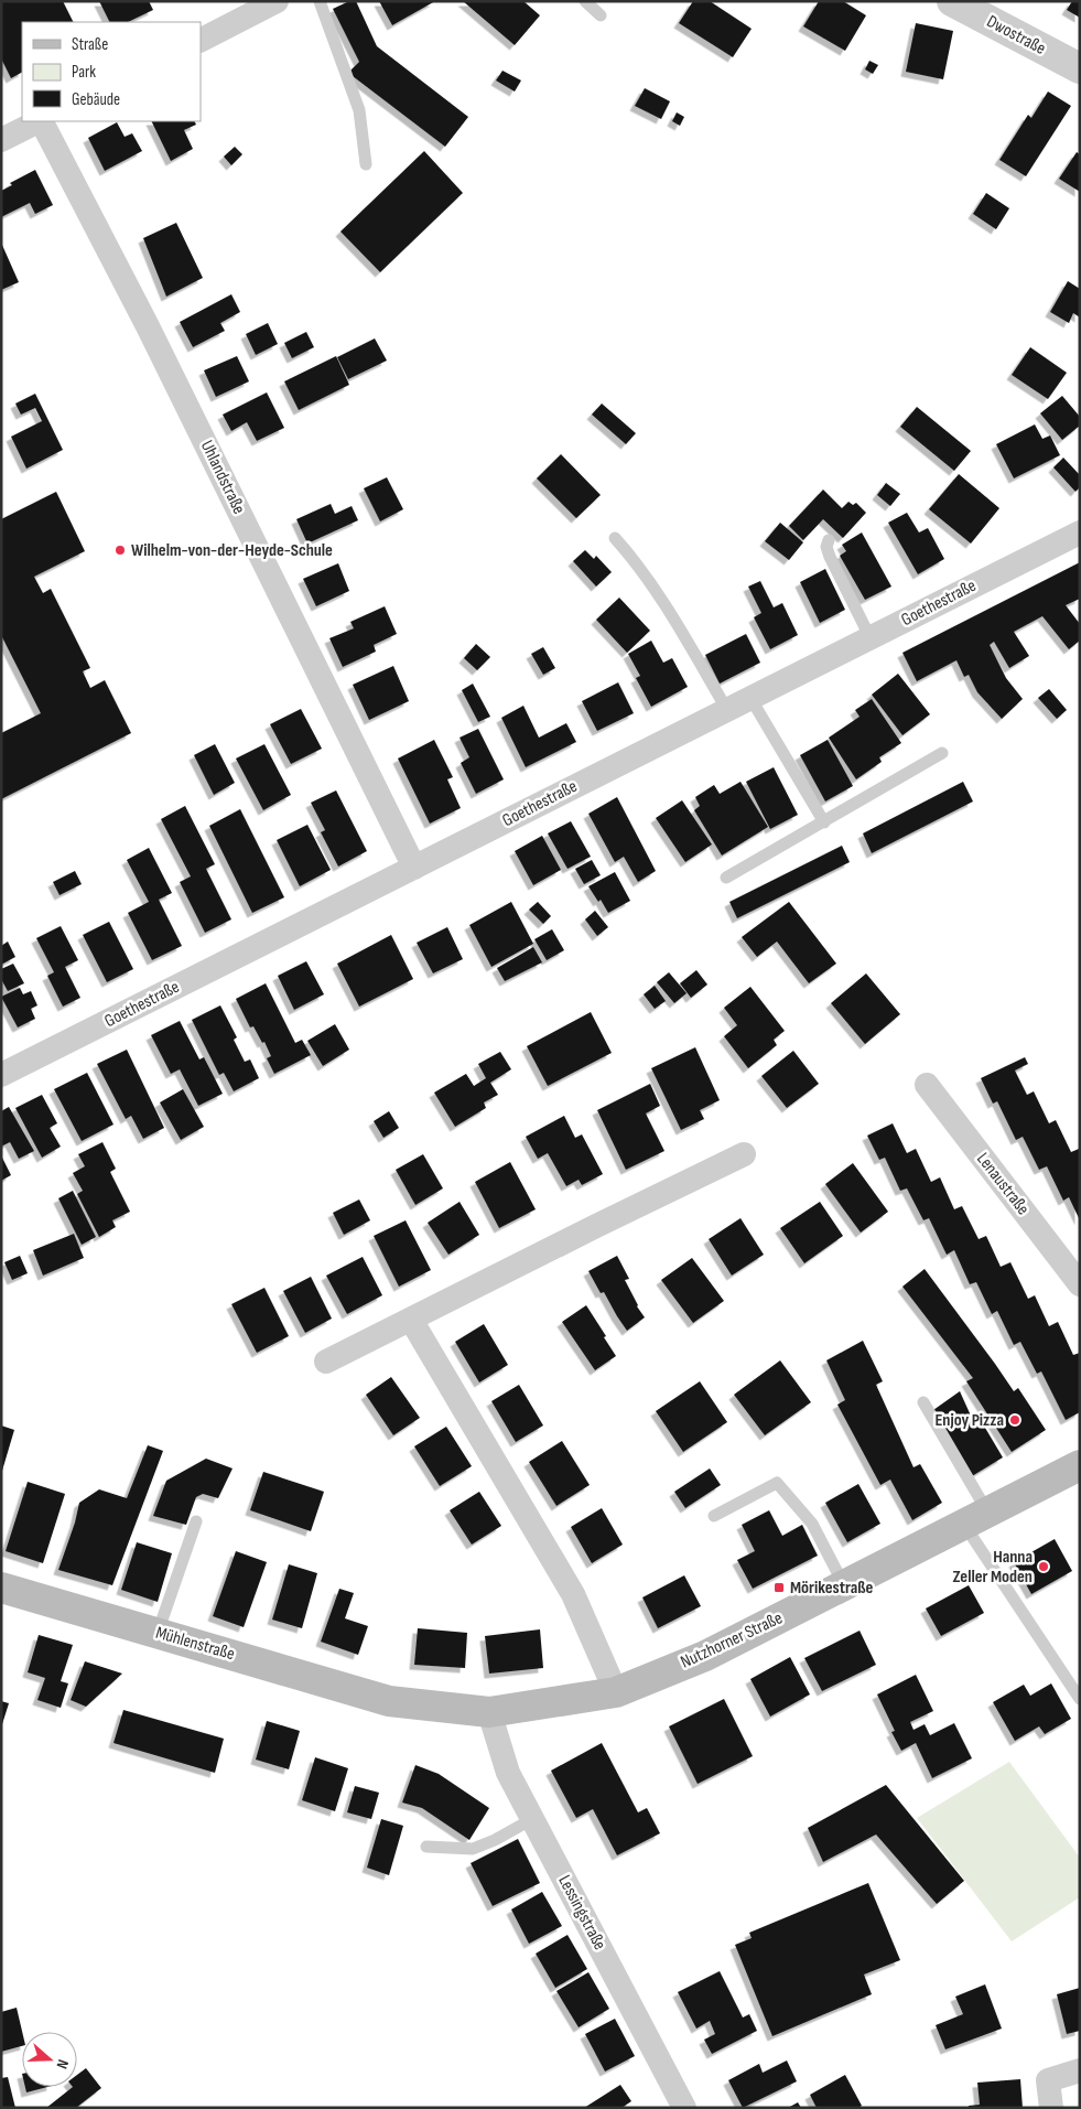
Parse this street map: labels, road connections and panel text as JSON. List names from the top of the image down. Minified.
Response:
{"streets":{"main road":["Nutzhorner Straße","Mühlenstraße"],"street":["Dwostraße","Uhlandstraße","Goethestraße","Lenaustraße","Lessingstraße"]},"crossings":[["Uhlandstraße","Goethestraße"],["Nutzhorner Straße","Mühlenstraße"],["Nutzhorner Straße","Lessingstraße"]],"places":{"other":["Wilhelm-von-der-Heyde-Schule","Enjoy Pizza","Hanna Zeller Moden"],"transit":["Mörikestraße"]},"legend":["Straße","Park","Gebäude"],"north":"right"}
